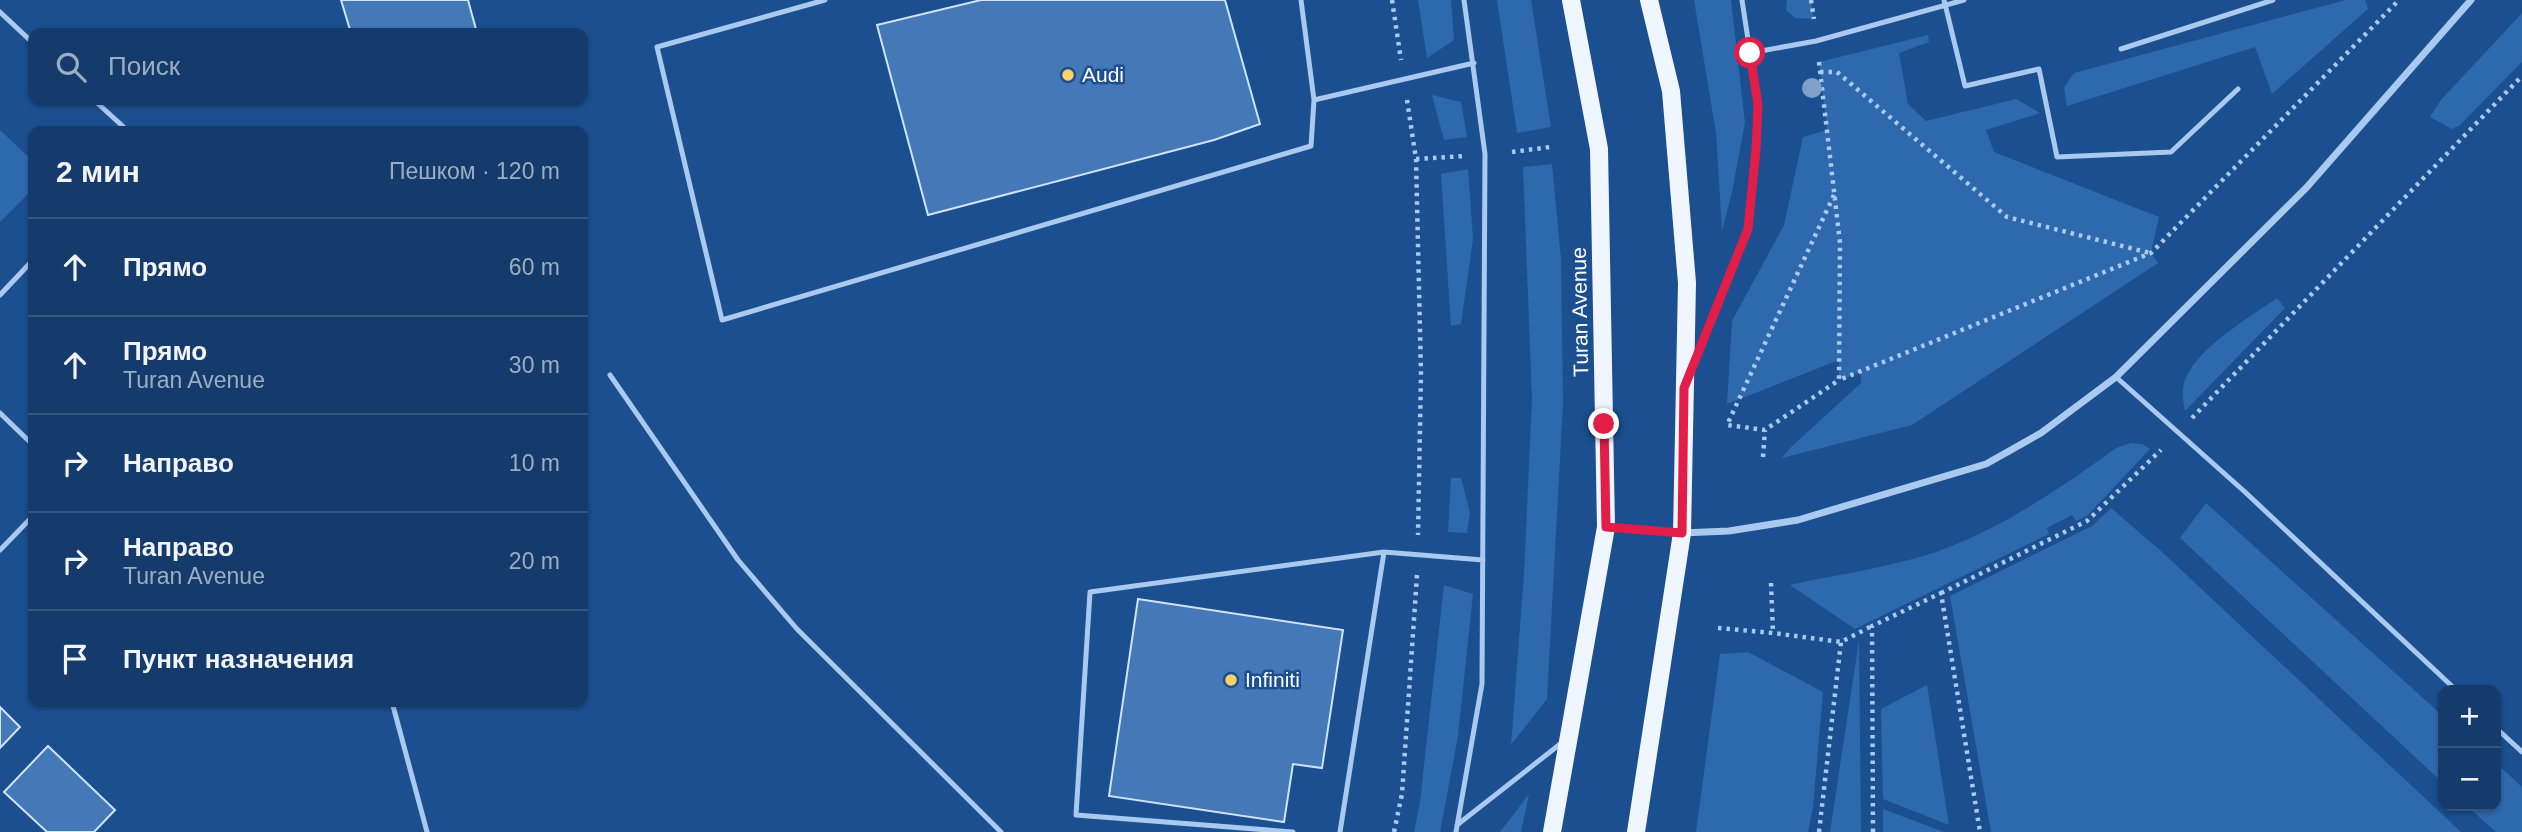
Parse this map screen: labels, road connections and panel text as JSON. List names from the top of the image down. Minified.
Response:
{"streets":{"main road":["Turan Avenue"]},"places":["Audi","Infiniti"],"page":{"search":"Поиск","heading":["2 мин","Пешком · 120 m"],"list":[["Прямо","60 m"],["Прямо","Turan Avenue","30 m"],["Направо","10 m"],["Направо","Turan Avenue","20 m"],"Пункт назначения"],"map_buttons":["+","−"]}}
